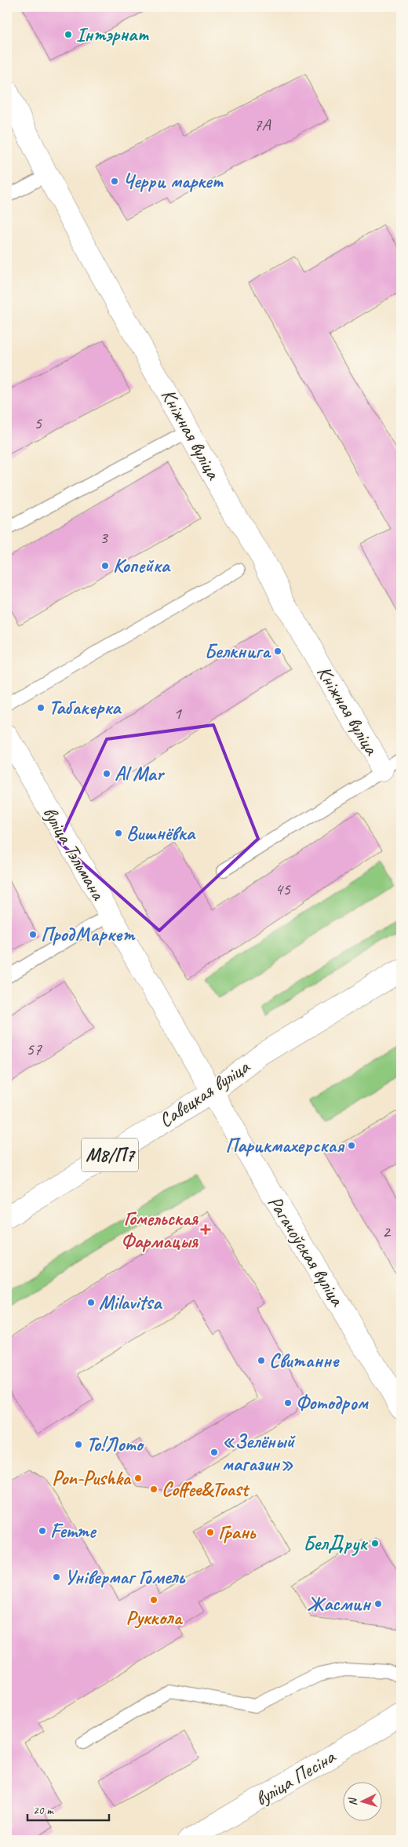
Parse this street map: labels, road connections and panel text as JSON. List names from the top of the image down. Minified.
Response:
{"streets":{"street":["Кніжная вуліца","вуліца Тэльмана","Савецкая вуліца","М8/П7","Рагачоўская вуліца","вуліца Песіна"]},"crossings":[["вуліца Тэльмана","Савецкая вуліца"],["вуліца Тэльмана","Рагачоўская вуліца"],["Савецкая вуліца","Рагачоўская вуліца"]],"places":{"other":["Інтэрнат","Черри маркет","Копейка","Белкнига","Табакерка","Al Mar","Вишнёвка","ПродМаркет","Парикмахерская","Milavitsa","Свитанне","Фотодром","То!Лото","«Зелёный магазин»","Pon-Pushka","Coffee&Toast","Femme","Грань","БелДрук","Універмаг Гомель","Руккола","Жасмин"],"health":["Гомельская Фармацыя"]},"house_numbers":["7А","5","3","1","45","57","2"],"scale_bar":"20 m","north":"left"}
